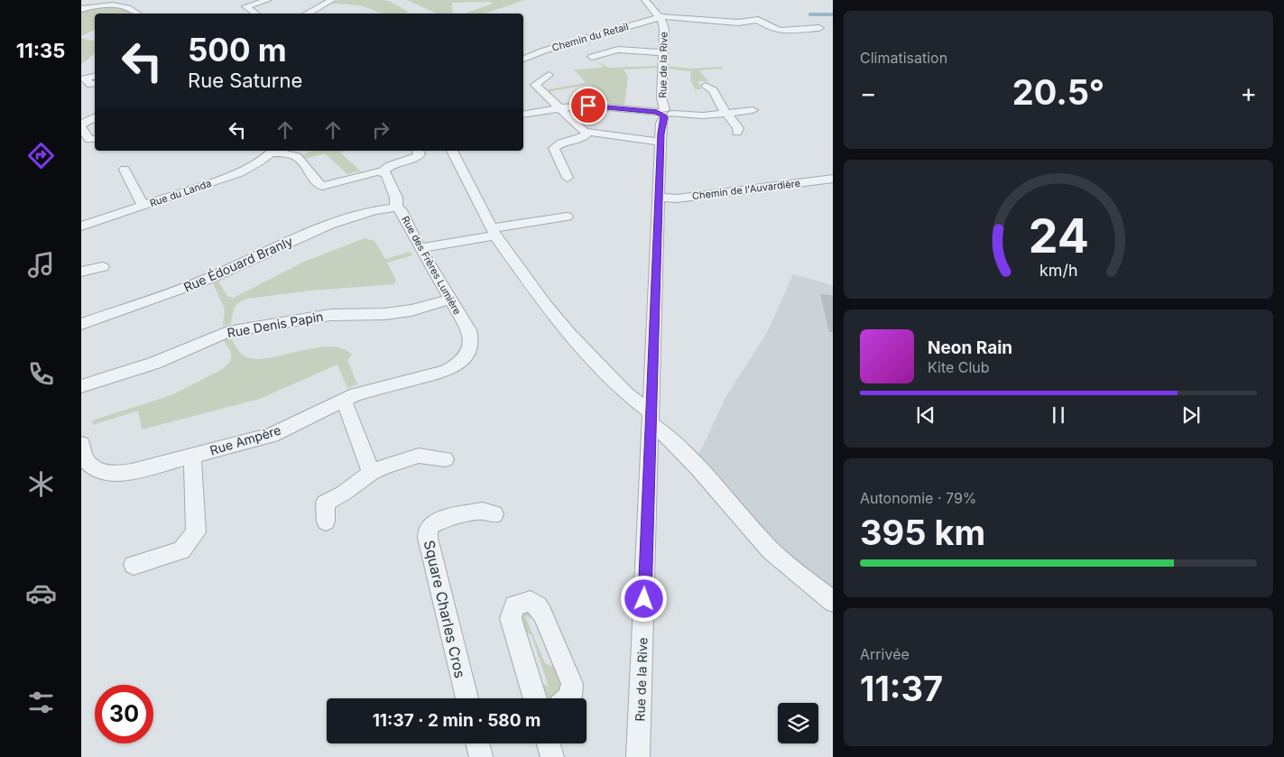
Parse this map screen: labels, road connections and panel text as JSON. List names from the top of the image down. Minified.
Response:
{"streets":{"street":["Chemin du Retail","Rue de la Rive","Chemin de l'Auvardière","Rue du Landa","Rue Édouard Branly","Rue des Frères Lumière","Rue Denis Papin","Rue Ampère","Square Charles Cros"]},"crossings":[["Chemin du Retail","Rue de la Rive"],["Rue de la Rive","Chemin de l'Auvardière"],["Rue Édouard Branly","Rue des Frères Lumière"],["Rue des Frères Lumière","Rue Denis Papin"],["Rue des Frères Lumière","Rue Ampère"]],"page":{"tabs":"11:35","tile":["Climatisation",["Autonomie · 79%","395 km"],["Arrivée","11:37"]],"turn":["500 m","Rue Saturne"],"heat":["−","20.5°","+"],"song":["Neon Rain","Kite Club"],"limit":"30","trip":"11:37 · 2 min · 580 m","gauge":["24","km/h"]}}
